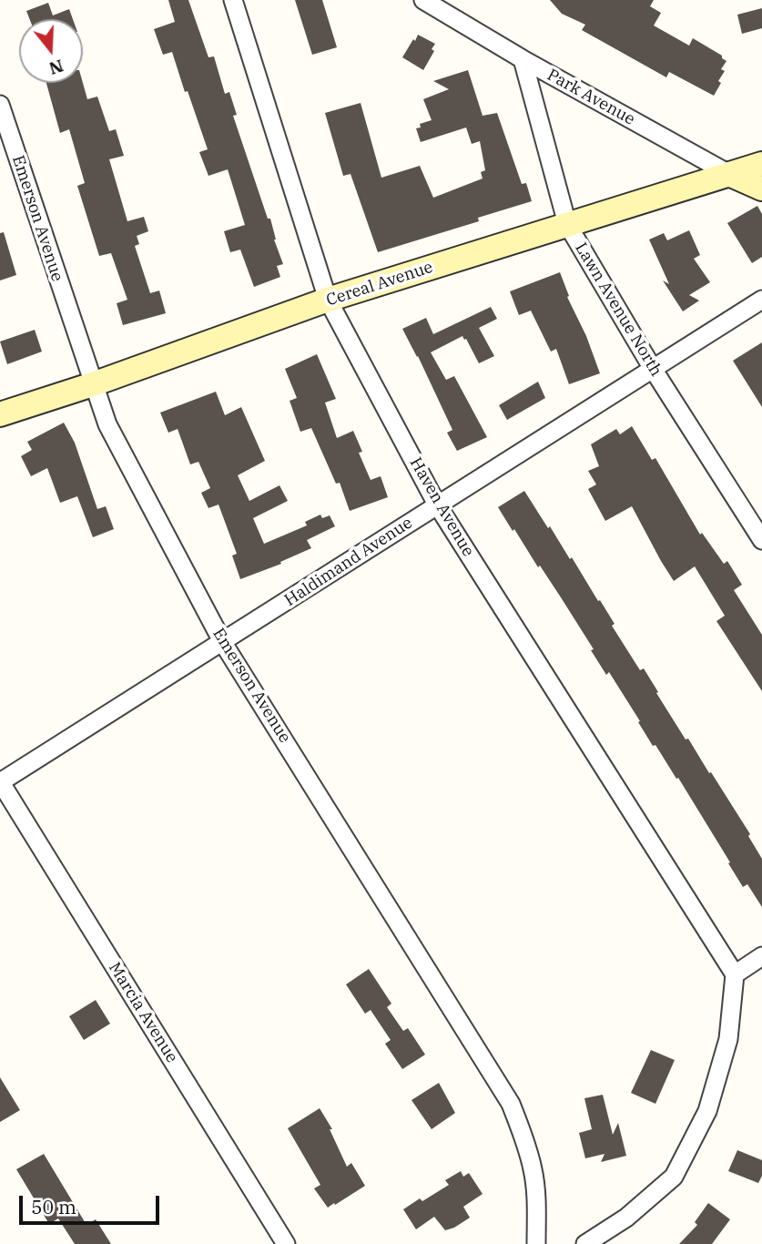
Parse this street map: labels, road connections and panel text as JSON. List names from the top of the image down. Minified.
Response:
{"streets":{"street":["Park Avenue","Emerson Avenue","Cereal Avenue","Lawn Avenue North","Haven Avenue","Haldimand Avenue","Marcia Avenue"]},"crossings":[["Park Avenue","Cereal Avenue"],["Park Avenue","Lawn Avenue North"],["Emerson Avenue","Cereal Avenue"],["Emerson Avenue","Haldimand Avenue"],["Cereal Avenue","Lawn Avenue North"],["Cereal Avenue","Haven Avenue"],["Lawn Avenue North","Haldimand Avenue"],["Haven Avenue","Haldimand Avenue"],["Haldimand Avenue","Marcia Avenue"]],"scale_bar":"50 m","north":"bottom"}
